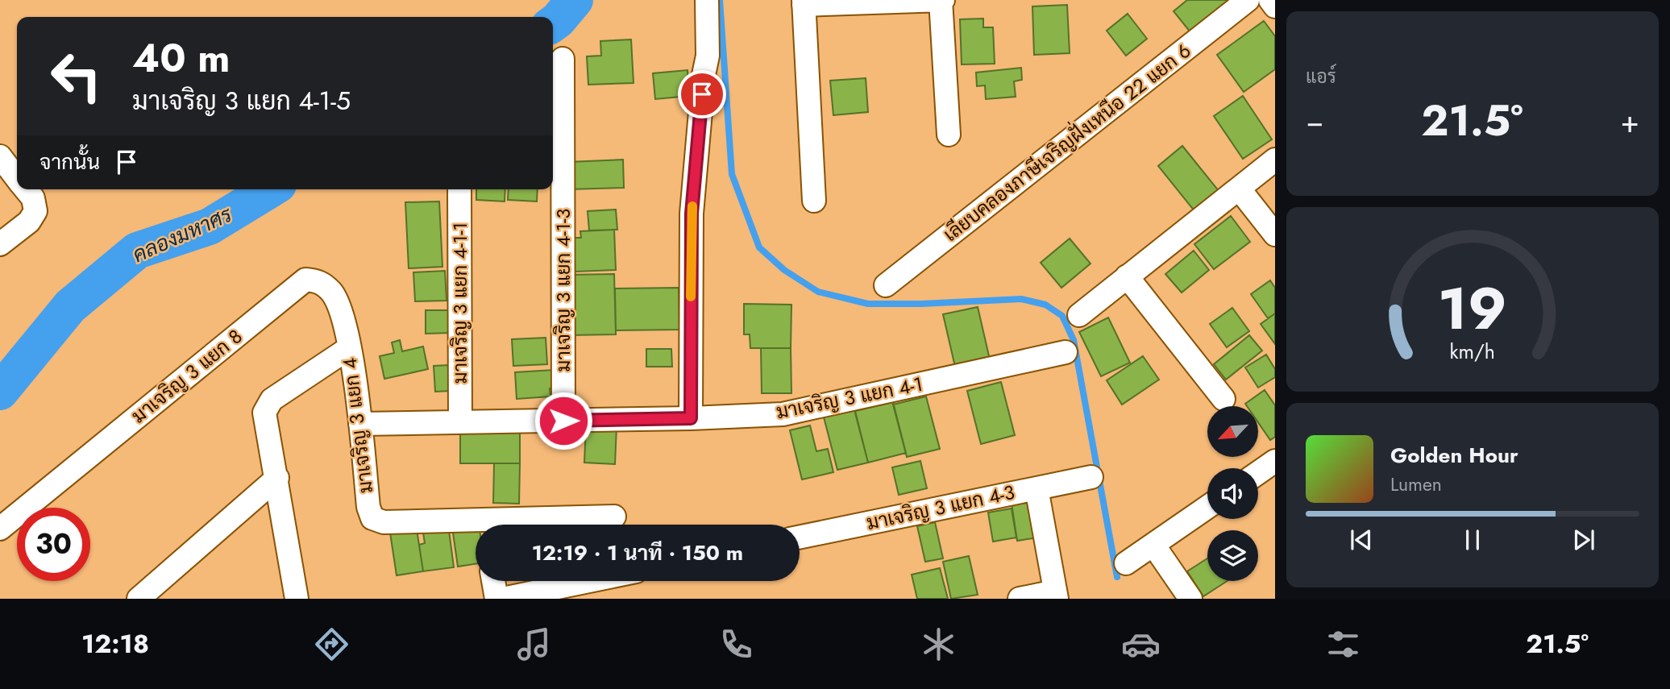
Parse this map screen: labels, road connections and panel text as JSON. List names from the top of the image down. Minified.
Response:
{"streets":{"street":["เลียบคลองภาษีเจริญฝั่งเหนือ 22 แยก 6","มาเจริญ 3 แยก 4-1-3","มาเจริญ 3 แยก 4-1-1","มาเจริญ 3 แยก 8","มาเจริญ 3 แยก 4-1","มาเจริญ 3 แยก 4","มาเจริญ 3 แยก 4-3"]},"crossings":[["มาเจริญ 3 แยก 4-1-3","มาเจริญ 3 แยก 4-1"],["มาเจริญ 3 แยก 4-1-1","มาเจริญ 3 แยก 4-1"],["มาเจริญ 3 แยก 8","มาเจริญ 3 แยก 4"],["มาเจริญ 3 แยก 4-1","มาเจริญ 3 แยก 4"]],"water":["คลองมหาศร"],"north":"bottom left","page":{"tile":"แอร์","turn":["40 m","มาเจริญ 3 แยก 4-1-5"],"heat":["−","21.5°","+"],"then":"จากนั้น","song":["Golden Hour","Lumen"],"limit":"30","trip":"12:19 · 1 นาที · 150 m","tabs":["12:18","21.5°"],"gauge":["19","km/h"]}}
